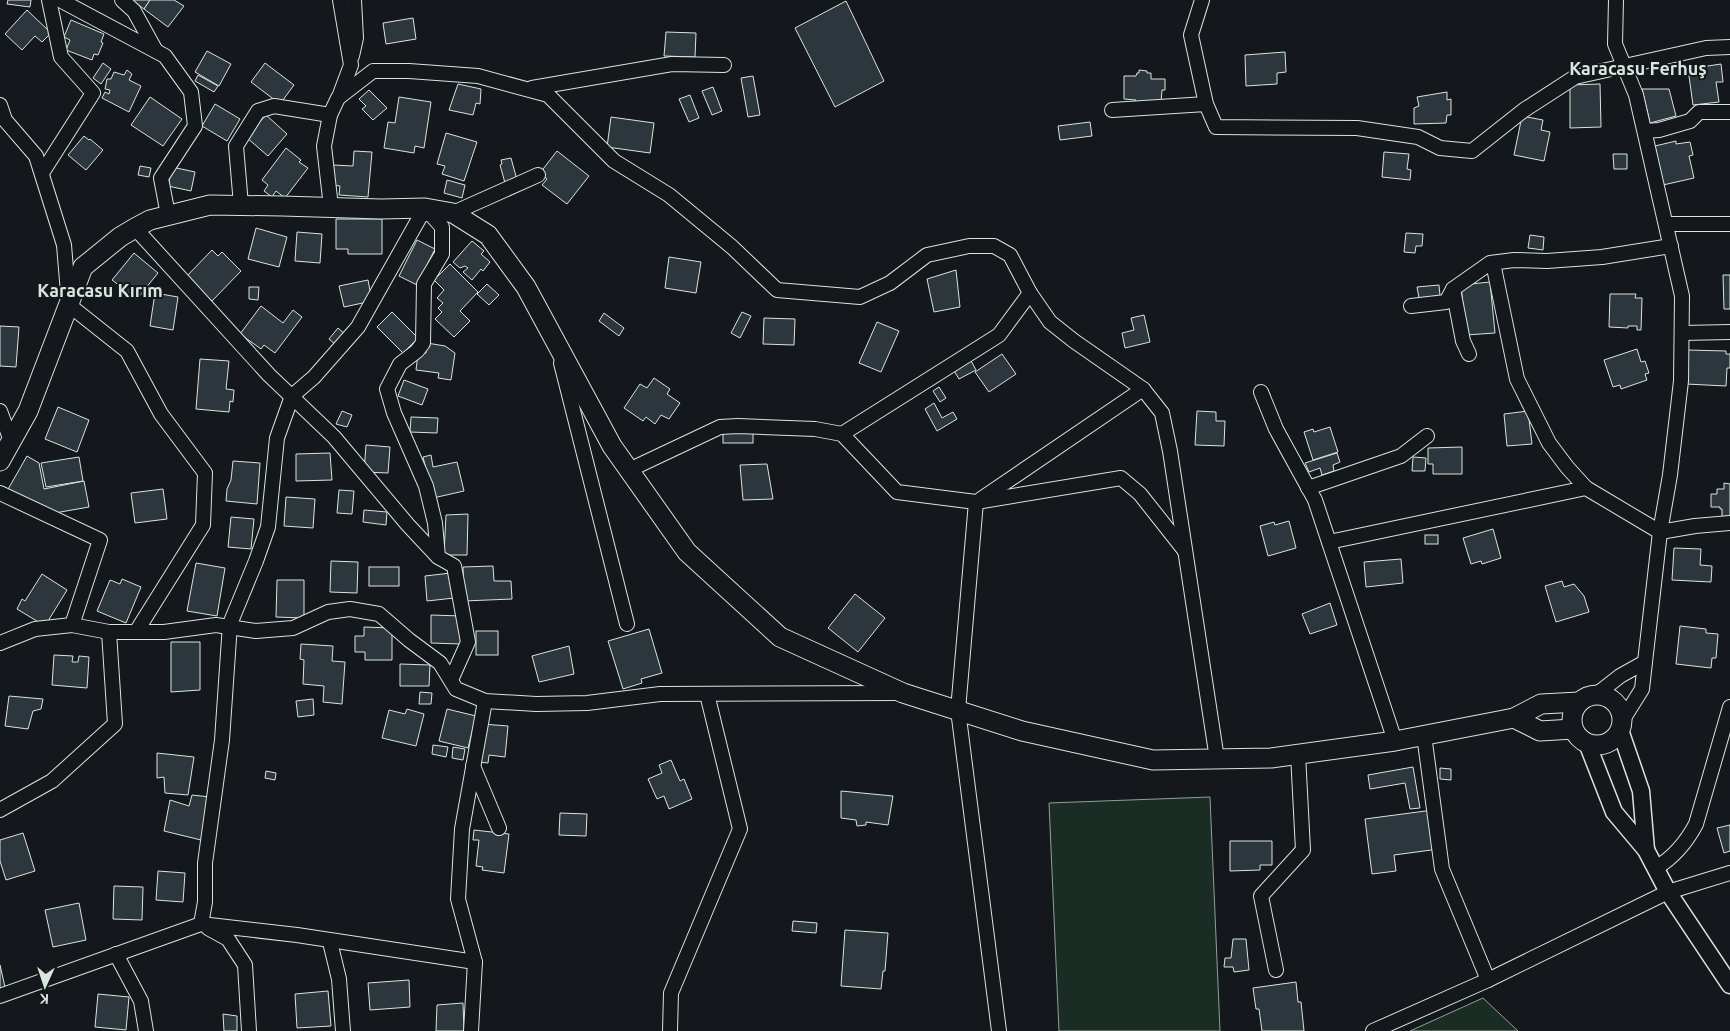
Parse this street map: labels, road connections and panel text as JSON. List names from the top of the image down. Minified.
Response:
{"districts":["Karacasu Ferhuş","Karacasu Kırım"],"north":"bottom"}
